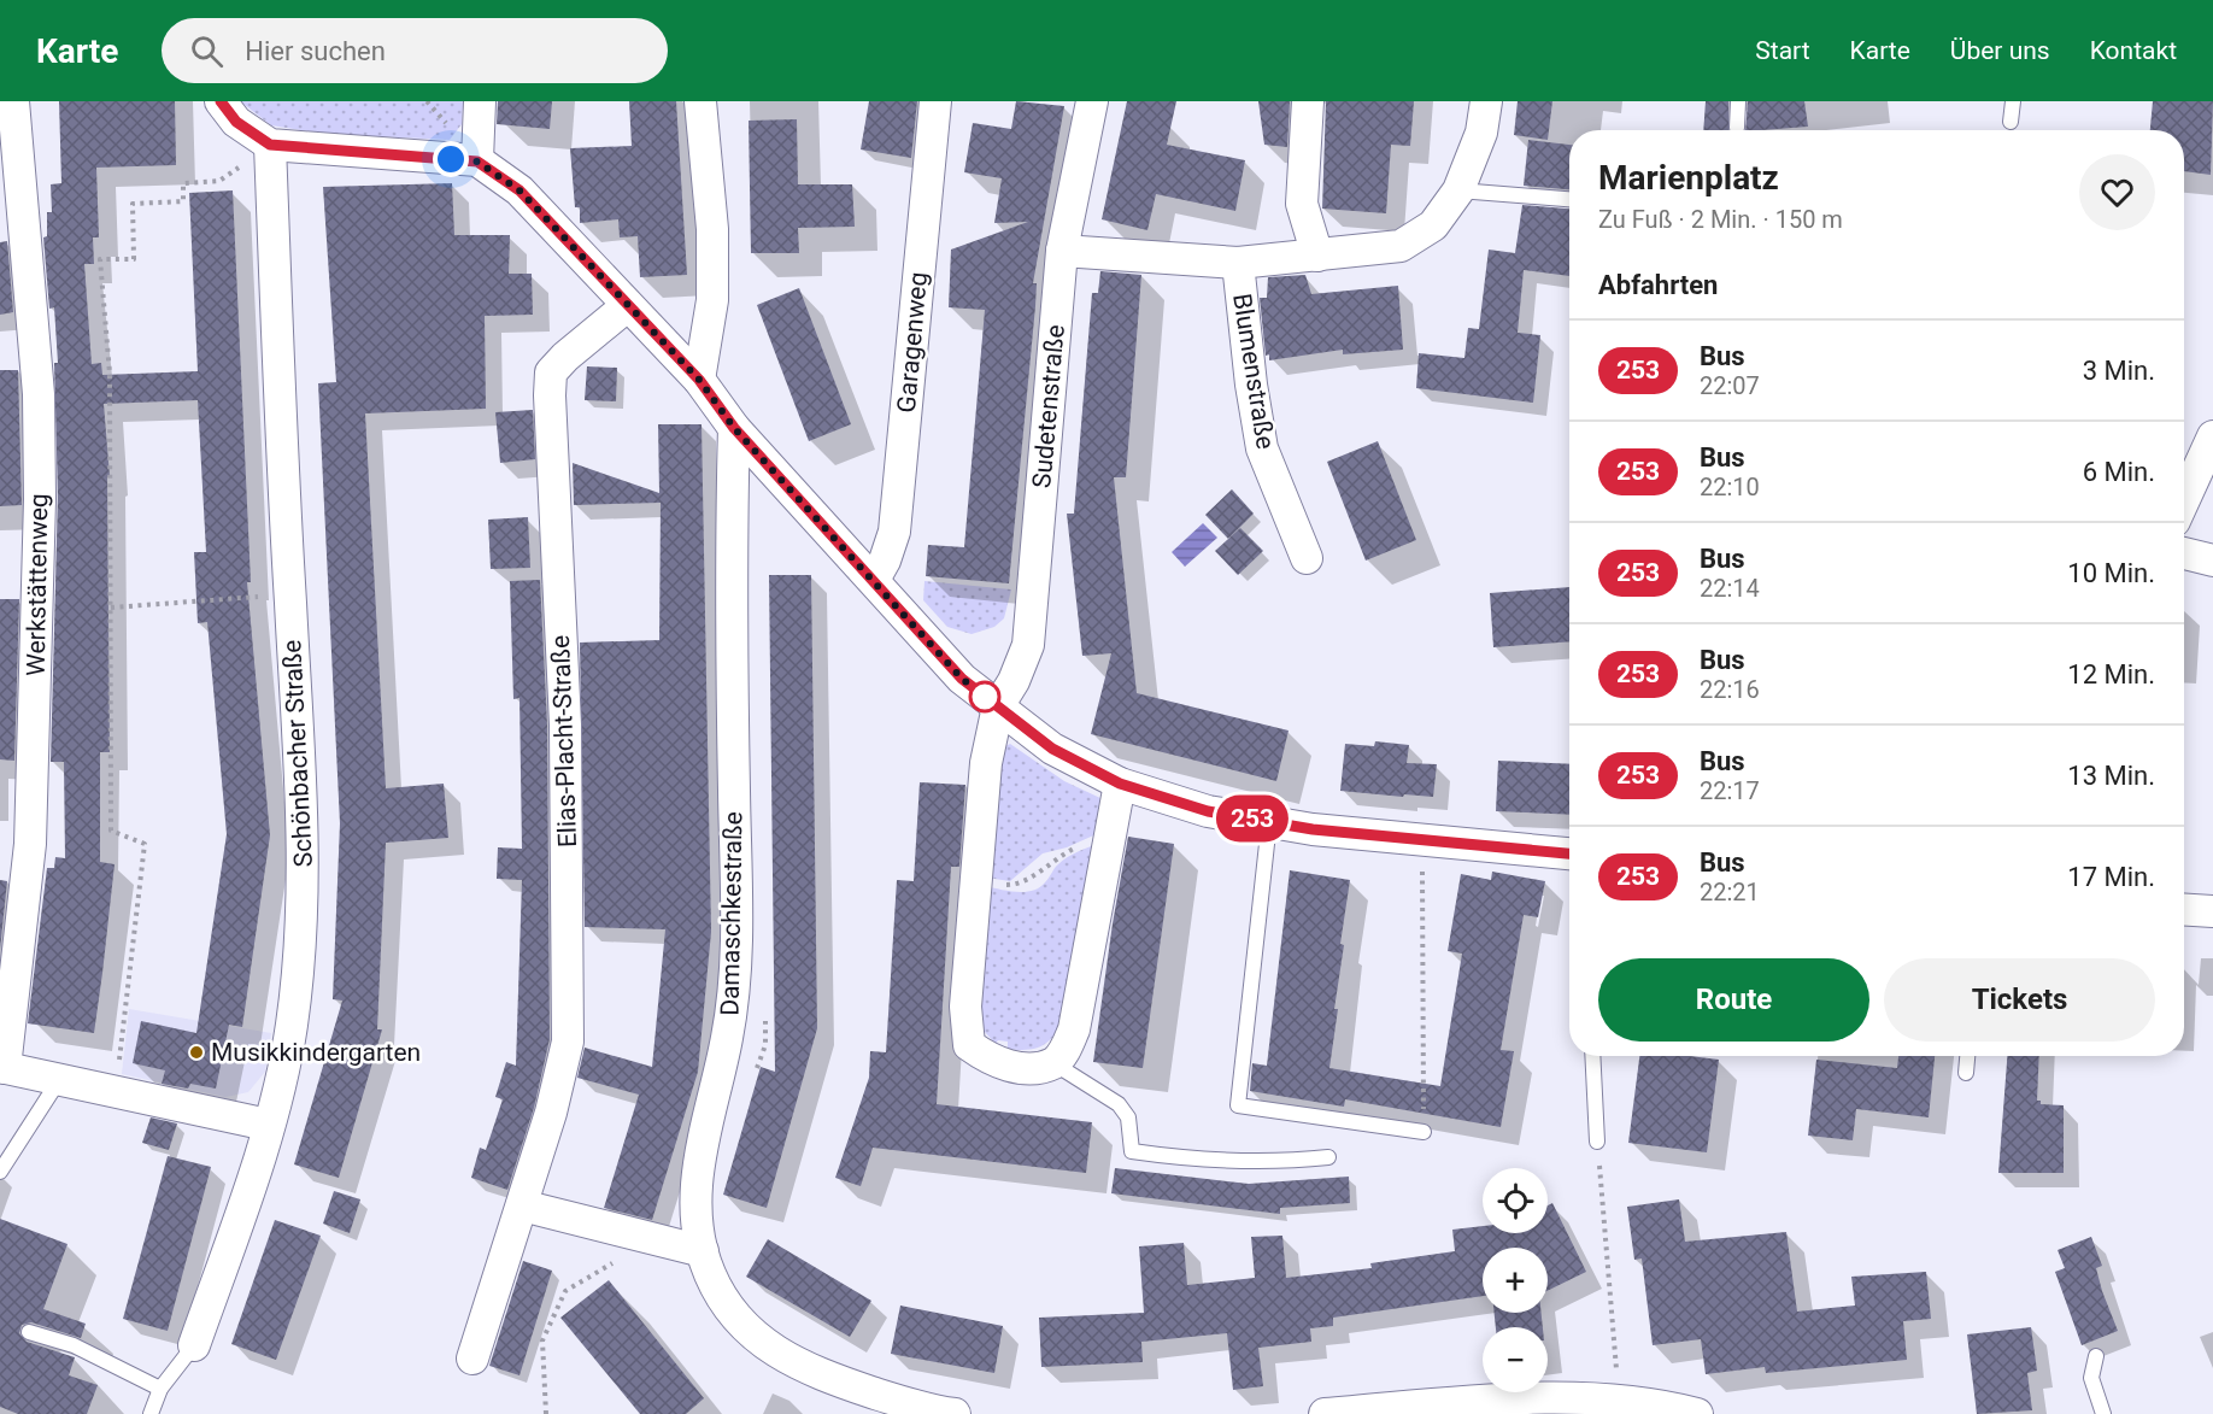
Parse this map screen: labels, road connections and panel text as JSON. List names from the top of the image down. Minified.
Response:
{"streets":{"street":["Garagenweg","Blumenstraße","Sudetenstraße","Werkstättenweg","Elias-Placht-Straße","Schönbacher Straße","Damaschkestraße"]},"crossings":[["Blumenstraße","Sudetenstraße"]],"places":["Musikkindergarten"],"lines":["bus line 253"],"page":{"header":"Karte","search":"Hier suchen","nav":["Start","Karte","Über uns","Kontakt"],"on_map":"253","heading":[["Marienplatz","Zu Fuß · 2 Min. · 150 m"],"Abfahrten"],"list":[{"mark":"253","name":"Bus","note":"22:07","value":"3 Min."},{"mark":"253","name":"Bus","note":"22:10","value":"6 Min."},{"mark":"253","name":"Bus","note":"22:14","value":"10 Min."},{"mark":"253","name":"Bus","note":"22:16","value":"12 Min."},{"mark":"253","name":"Bus","note":"22:17","value":"13 Min."},{"mark":"253","name":"Bus","note":"22:21","value":"17 Min."}],"buttons":["Route","Tickets"],"map_buttons":["+","−"]}}
